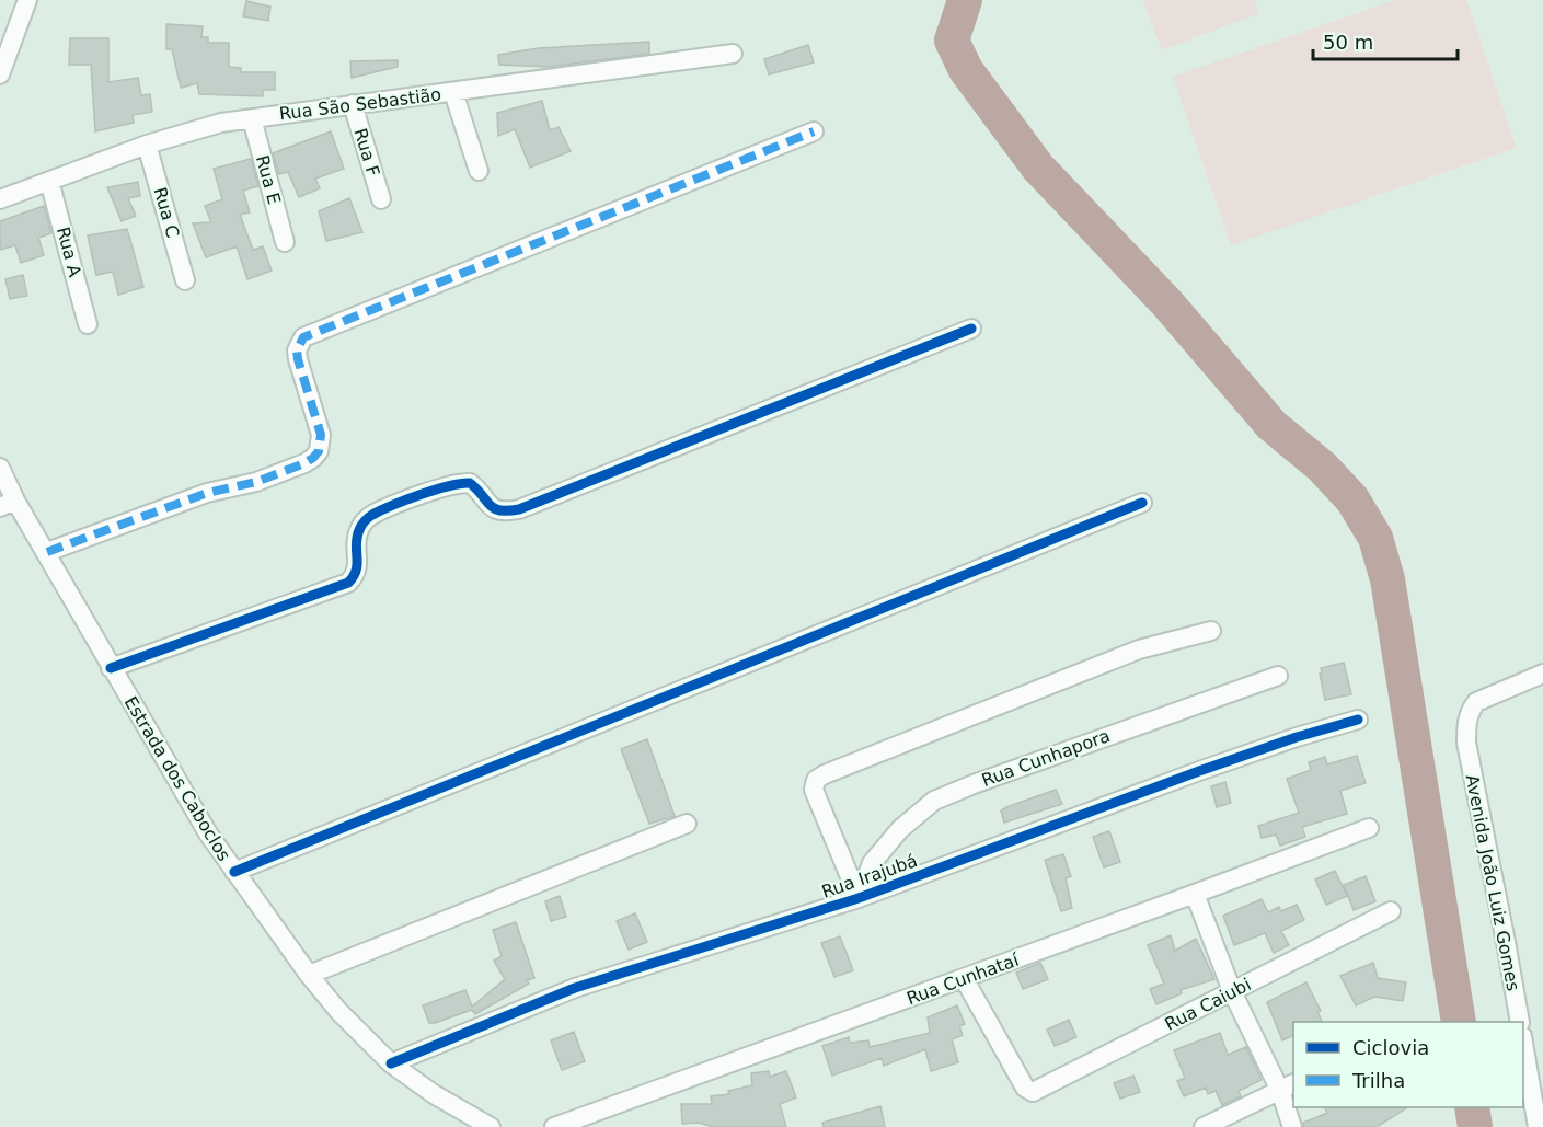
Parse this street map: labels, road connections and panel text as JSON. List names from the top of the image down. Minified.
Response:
{"streets":{"street":["Rua São Sebastião","Rua F","Rua E","Rua C","Rua A","Rua Cunhapora","Estrada dos Caboclos","Rua Irajubá","Avenida João Luiz Gomes","Rua Cunhataí","Rua Caiubi"]},"crossings":[["Rua São Sebastião","Rua F"],["Rua São Sebastião","Rua E"],["Rua São Sebastião","Rua C"],["Rua São Sebastião","Rua A"],["Rua Cunhapora","Rua Irajubá"],["Estrada dos Caboclos","Rua Irajubá"],["Rua Cunhataí","Rua Caiubi"]],"legend":["Ciclovia","Trilha"],"scale_bar":"50 m"}
